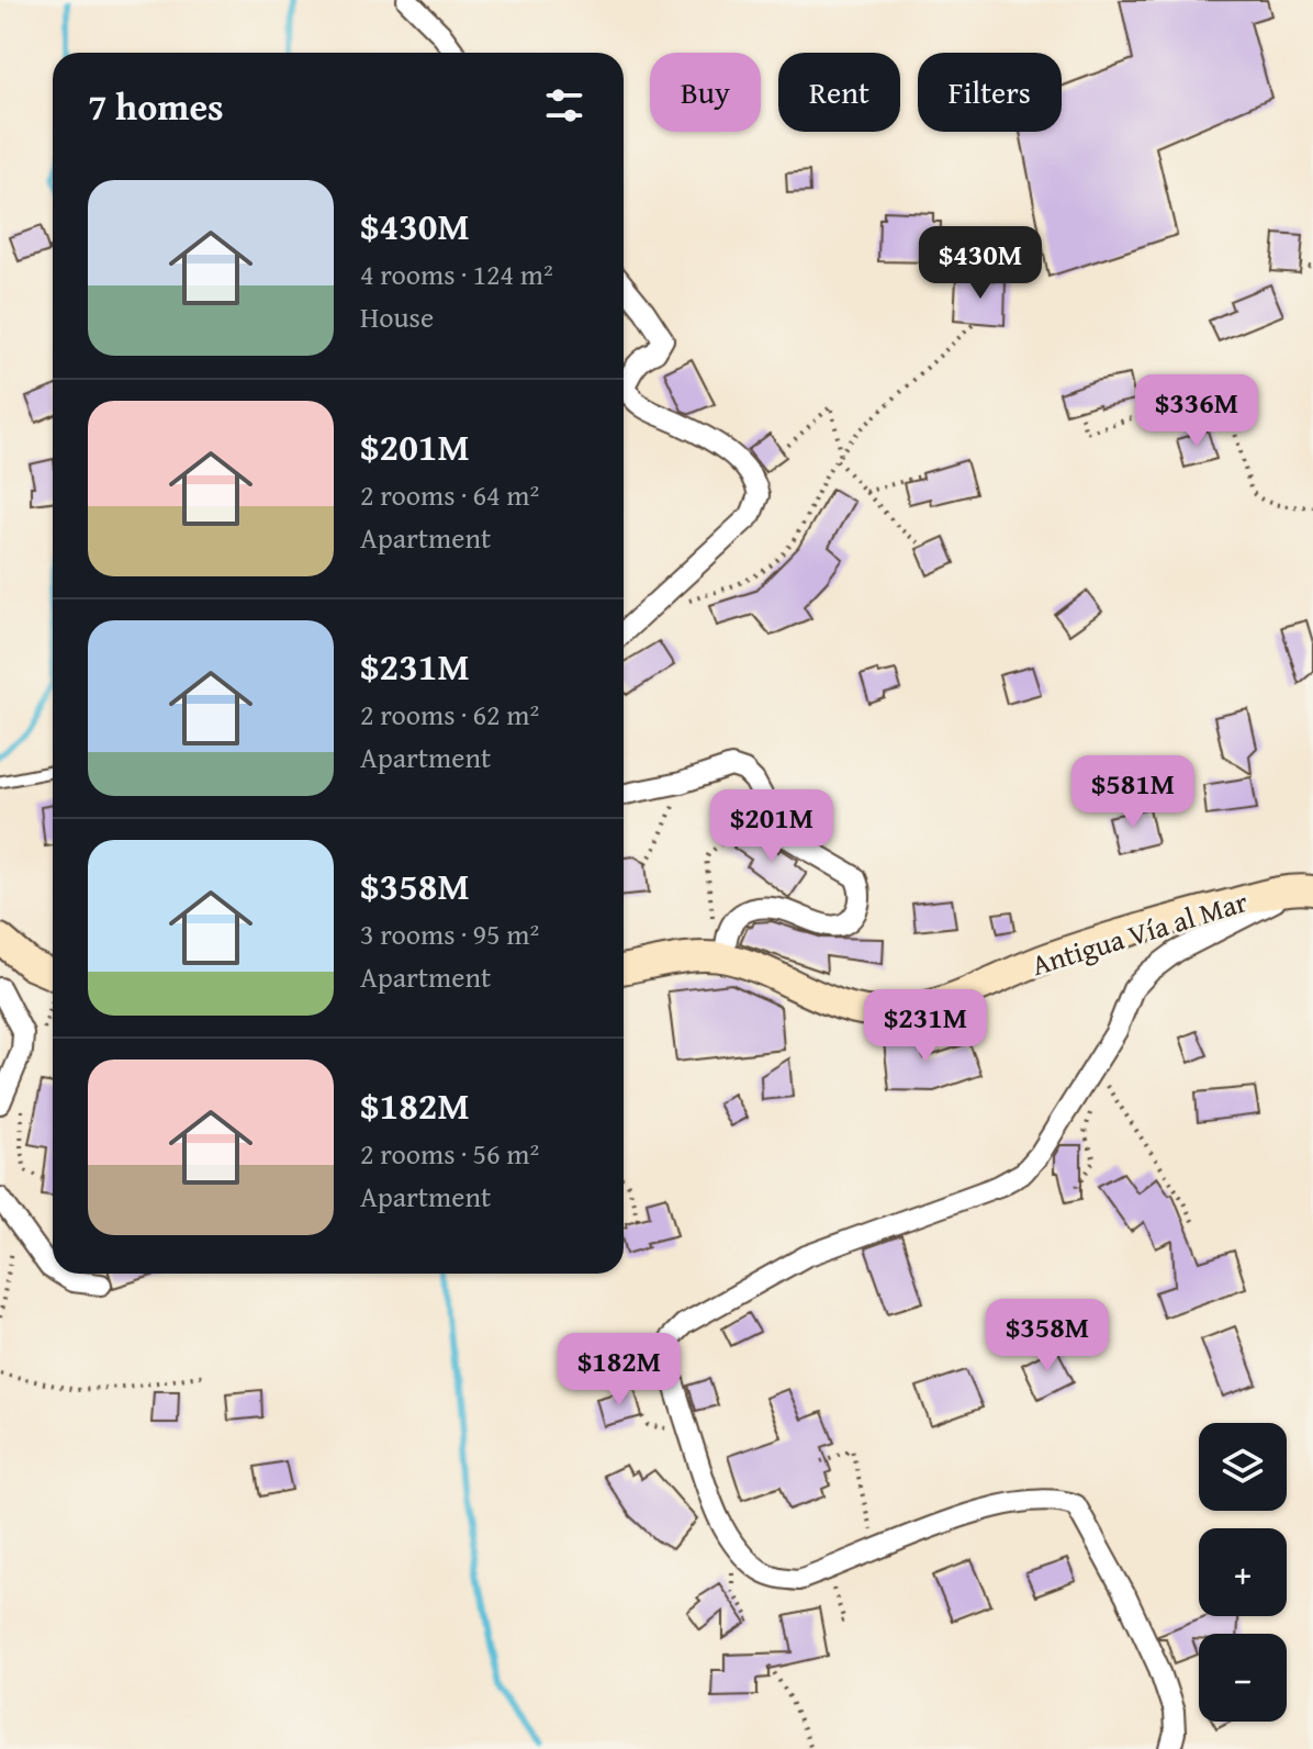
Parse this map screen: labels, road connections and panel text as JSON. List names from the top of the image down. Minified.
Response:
{"streets":{"main road":["Antigua Vía al Mar"]},"page":{"chip":["Buy","Rent","Filters"],"heading":"7 homes","list":[{"name":"$430M","note":"4 rooms · 124 m² · House"},{"name":"$201M","note":"2 rooms · 64 m² · Apartment"},{"name":"$231M","note":"2 rooms · 62 m² · Apartment"},{"name":"$358M","note":"3 rooms · 95 m² · Apartment"},{"name":"$182M","note":"2 rooms · 56 m² · Apartment"}],"price":["$430M","$336M","$581M","$201M","$231M","$358M","$182M"],"map_buttons":["+","−"]}}
